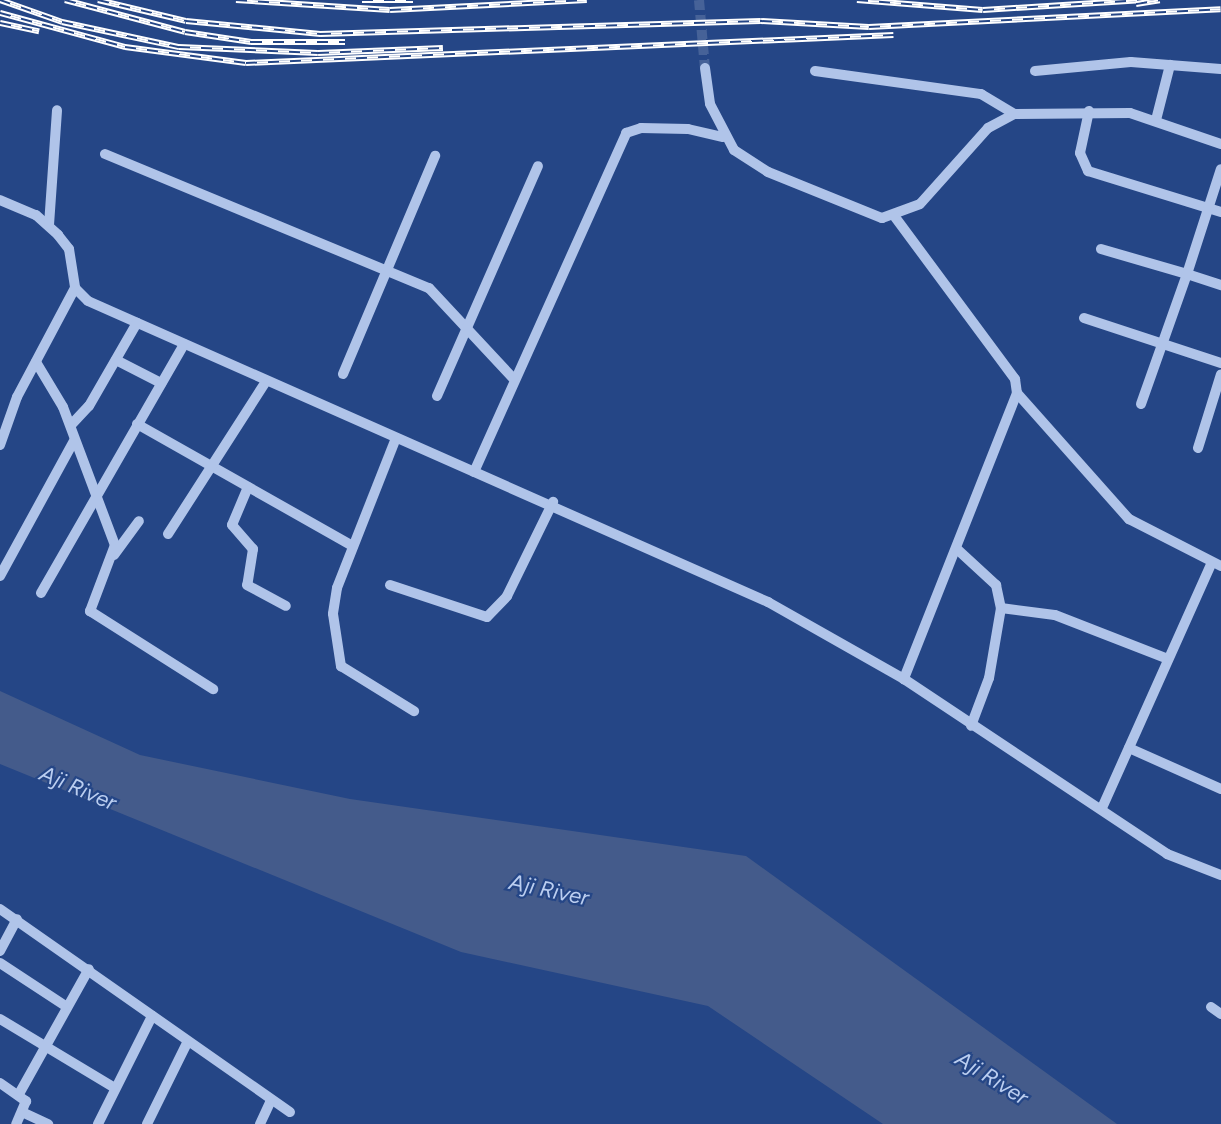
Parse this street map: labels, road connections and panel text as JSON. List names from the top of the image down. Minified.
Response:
{"water":["Aji River"]}
